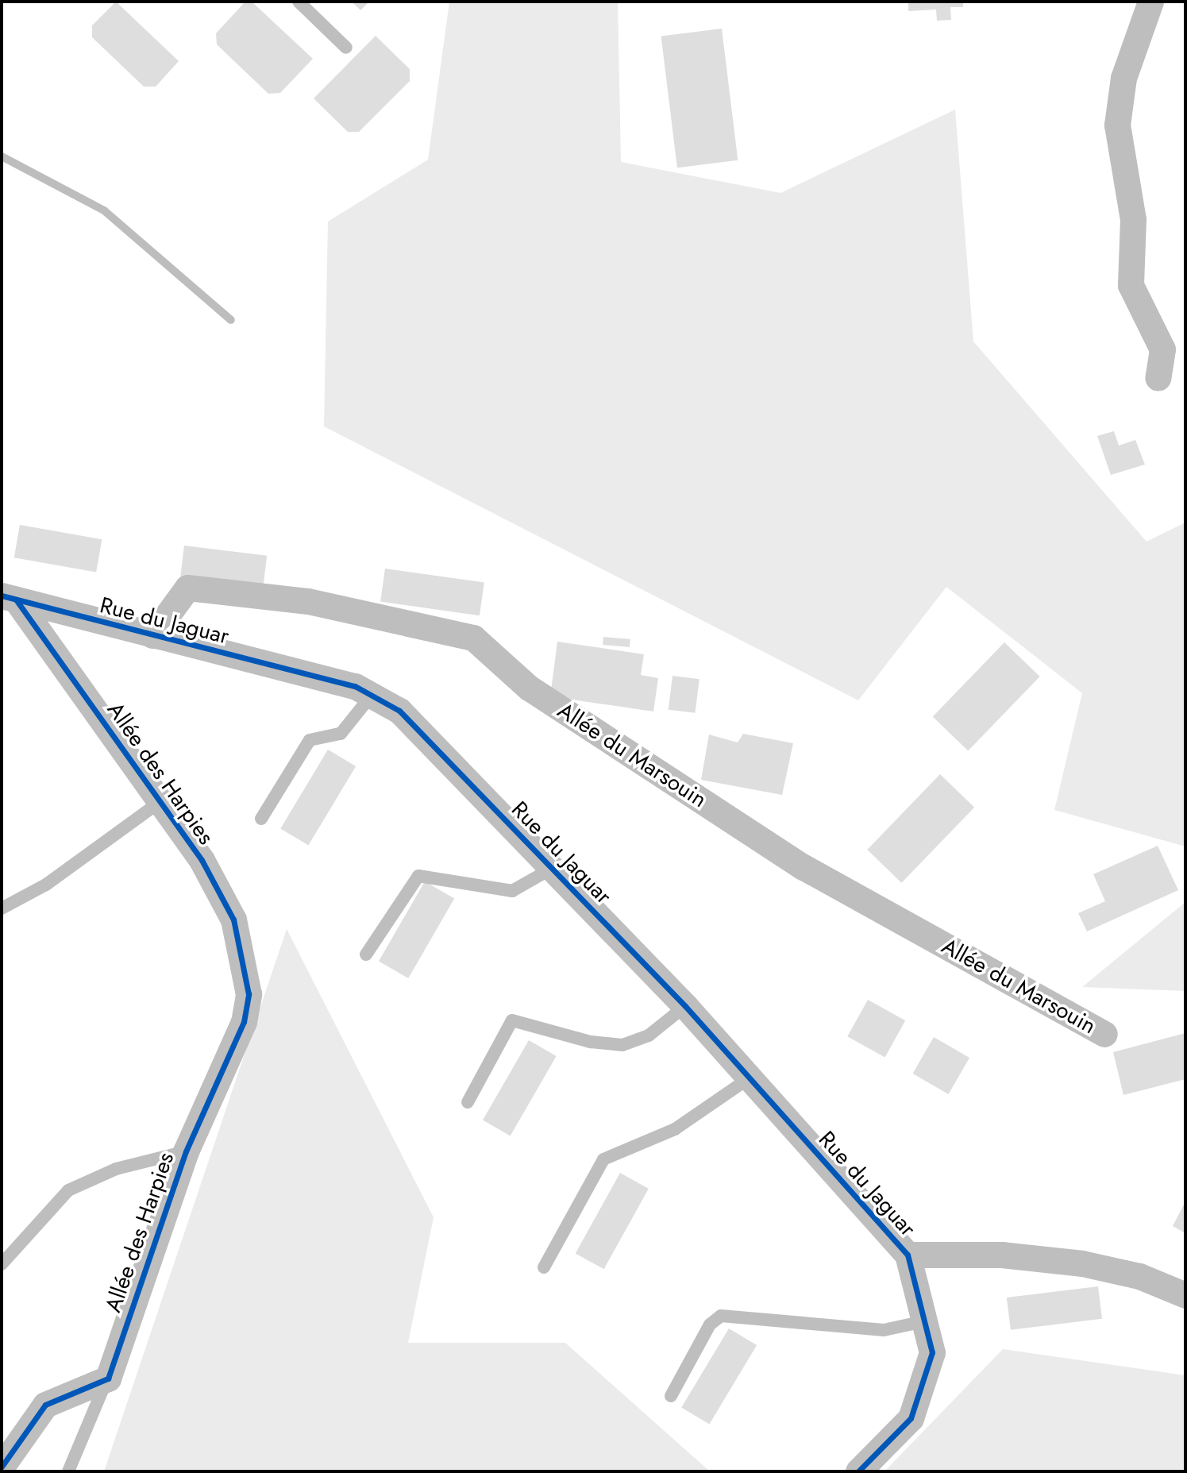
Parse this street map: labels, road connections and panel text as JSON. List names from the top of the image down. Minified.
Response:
{"streets":{"street":["Rue du Jaguar","Allée du Marsouin","Allée des Harpies"]},"crossings":[["Rue du Jaguar","Allée du Marsouin"],["Rue du Jaguar","Allée des Harpies"]]}
